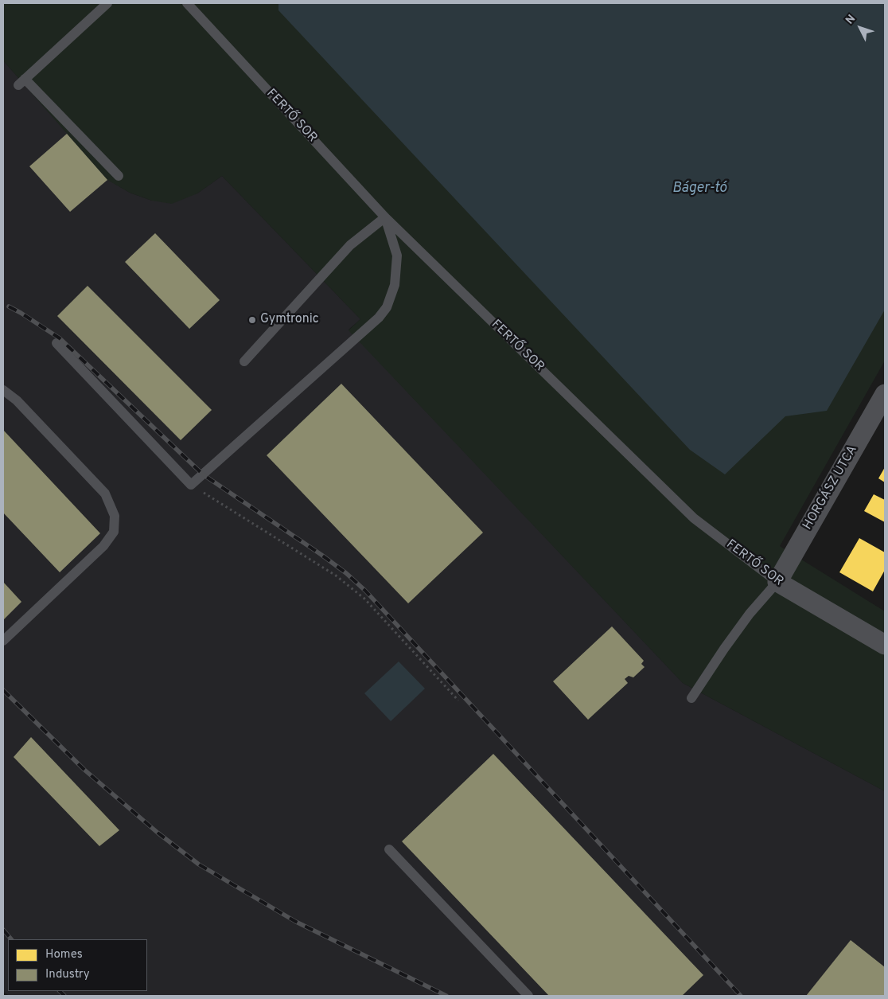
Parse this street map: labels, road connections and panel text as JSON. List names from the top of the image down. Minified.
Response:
{"streets":{"street":["FERTŐ SOR","HORGÁSZ UTCA"]},"crossings":[["FERTŐ SOR","HORGÁSZ UTCA"]],"water":["Báger-tó"],"places":["Gymtronic"],"legend":["Homes","Industry"],"north":"top left"}
